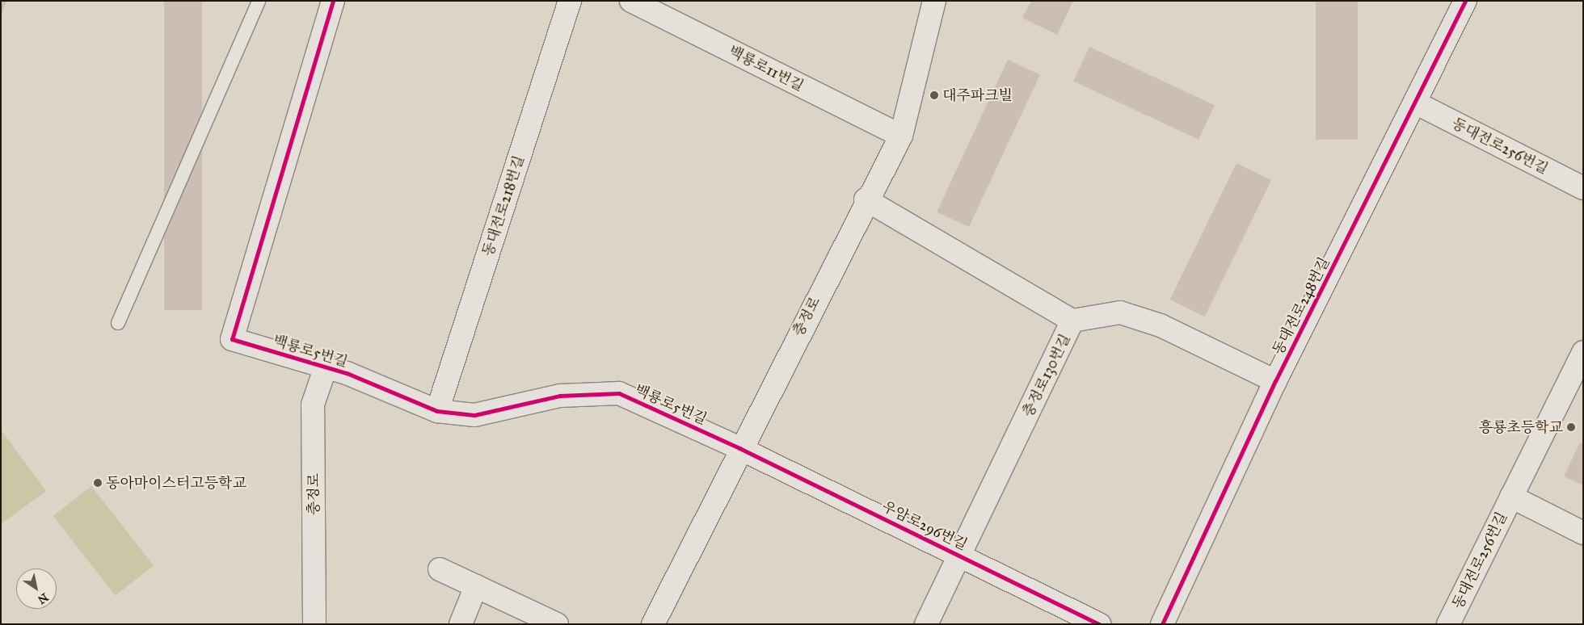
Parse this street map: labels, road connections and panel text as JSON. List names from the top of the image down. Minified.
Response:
{"streets":{"street":["백룡로11번길","동대전로256번길","동대전로218번길","동대전로248번길","충정로","백룡로5번길","충정로130번길","우암로296번길"]},"crossings":[["백룡로11번길","충정로"],["동대전로256번길","동대전로248번길"],["동대전로218번길","백룡로5번길"],["충정로","백룡로5번길"],["충정로","충정로130번길"],["충정로","우암로296번길"],["백룡로5번길","우암로296번길"],["충정로130번길","우암로296번길"]],"places":["대주파크빌","흥룡초등학교","동아마이스터고등학교"],"north":"bottom right"}
